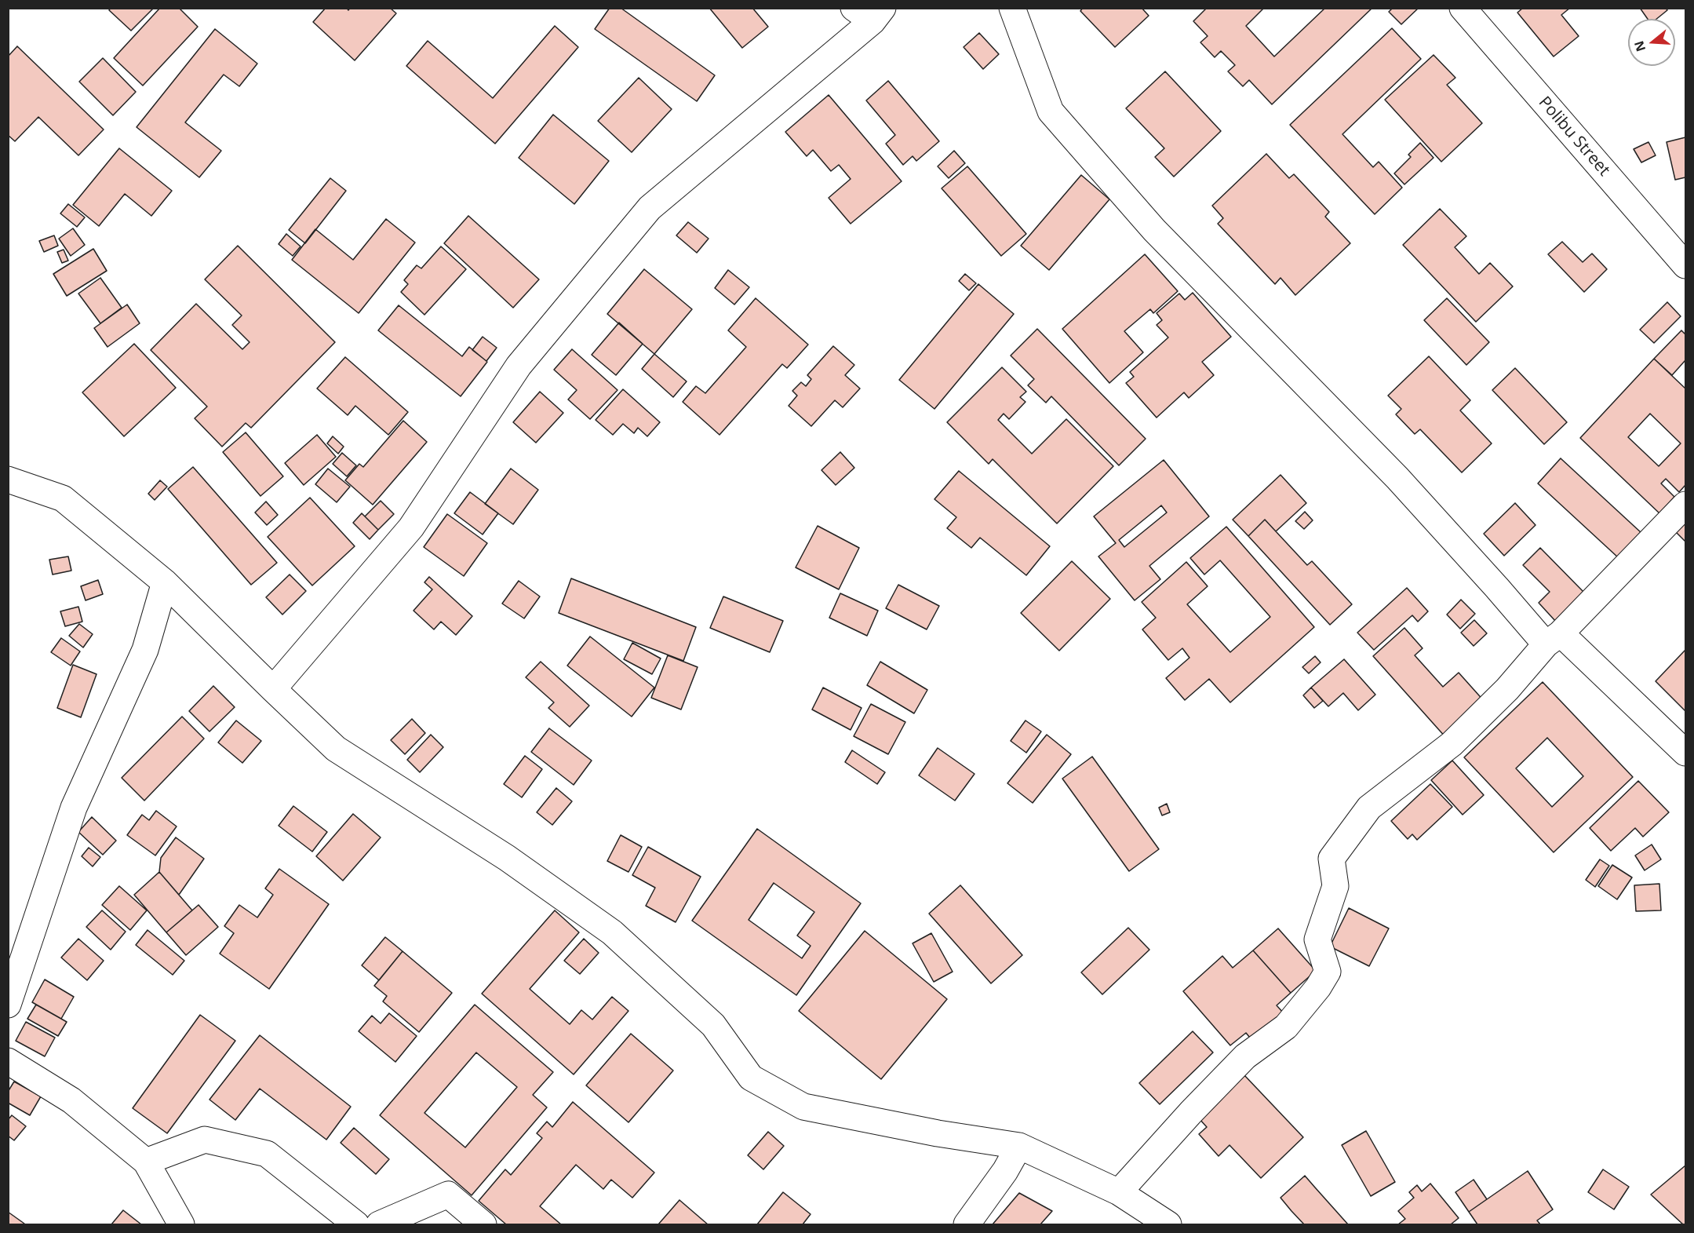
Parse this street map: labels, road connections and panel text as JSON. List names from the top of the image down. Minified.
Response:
{"streets":{"street":["Polibu Street"]},"north":"left"}
